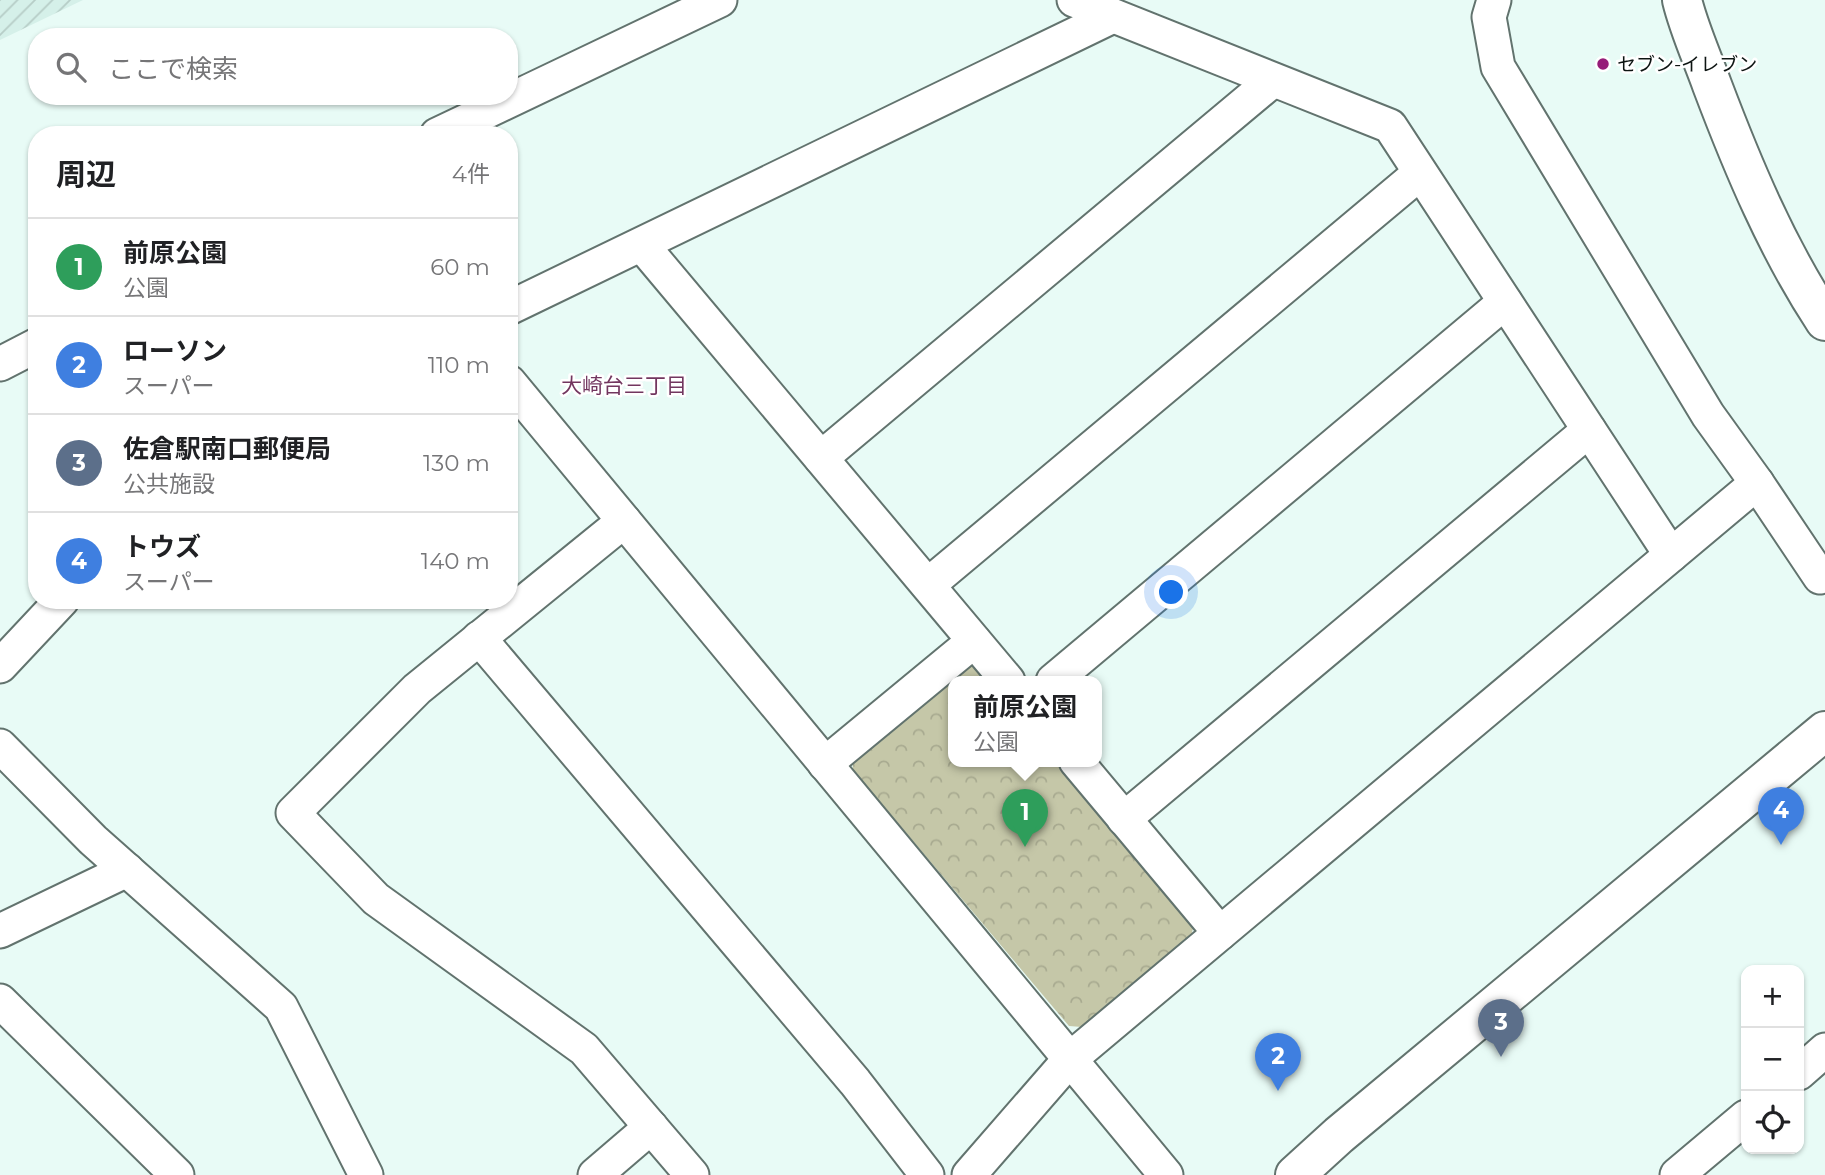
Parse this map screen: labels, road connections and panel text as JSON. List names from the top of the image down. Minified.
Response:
{"districts":["大崎台三丁目"],"places":["セブン-イレブン"],"page":{"search":"ここで検索","heading":["周辺","4件"],"list":[{"mark":"1","name":"前原公園","note":"公園","value":"60 m"},{"mark":"2","name":"ローソン","note":"スーパー","value":"110 m"},{"mark":"3","name":"佐倉駅南口郵便局","note":"公共施設","value":"130 m"},{"mark":"4","name":"トウズ","note":"スーパー","value":"140 m"}],"popup":["前原公園","公園"],"pins":["4","1","3","2"],"map_buttons":["+","−"]}}
